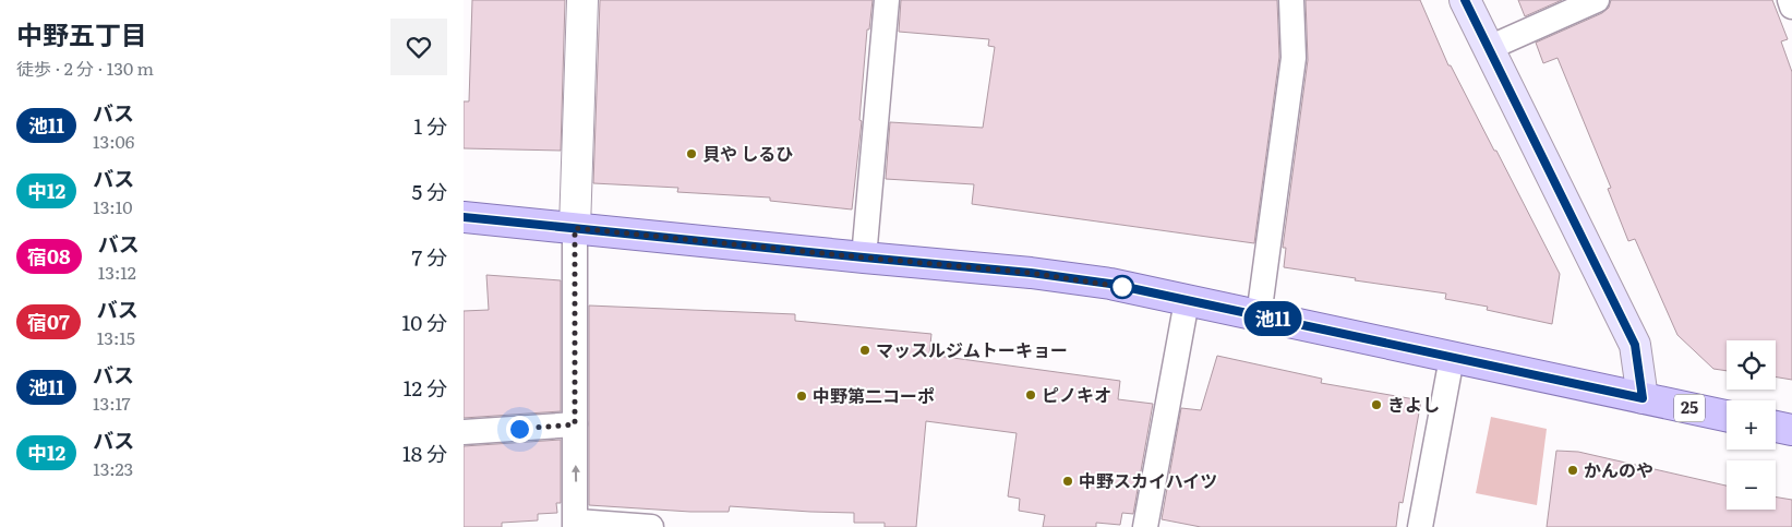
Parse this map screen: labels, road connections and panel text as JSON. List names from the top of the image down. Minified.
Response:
{"streets":{"main road":["25"]},"places":["貝や しるひ","マッスルジムトーキョー","ピノキオ","中野第二コーポ","きよし","かんのや","中野スカイハイツ"],"lines":["bus line 池11"],"page":{"heading":["中野五丁目","徒歩 · 2 分 · 130 m"],"on_map":"池11","list":[{"mark":"池11","name":"バス","note":"13:06","value":"1 分"},{"mark":"中12","name":"バス","note":"13:10","value":"5 分"},{"mark":"宿08","name":"バス","note":"13:12","value":"7 分"},{"mark":"宿07","name":"バス","note":"13:15","value":"10 分"},{"mark":"池11","name":"バス","note":"13:17","value":"12 分"},{"mark":"中12","name":"バス","note":"13:23","value":"18 分"}],"map_buttons":["+","−"]}}
